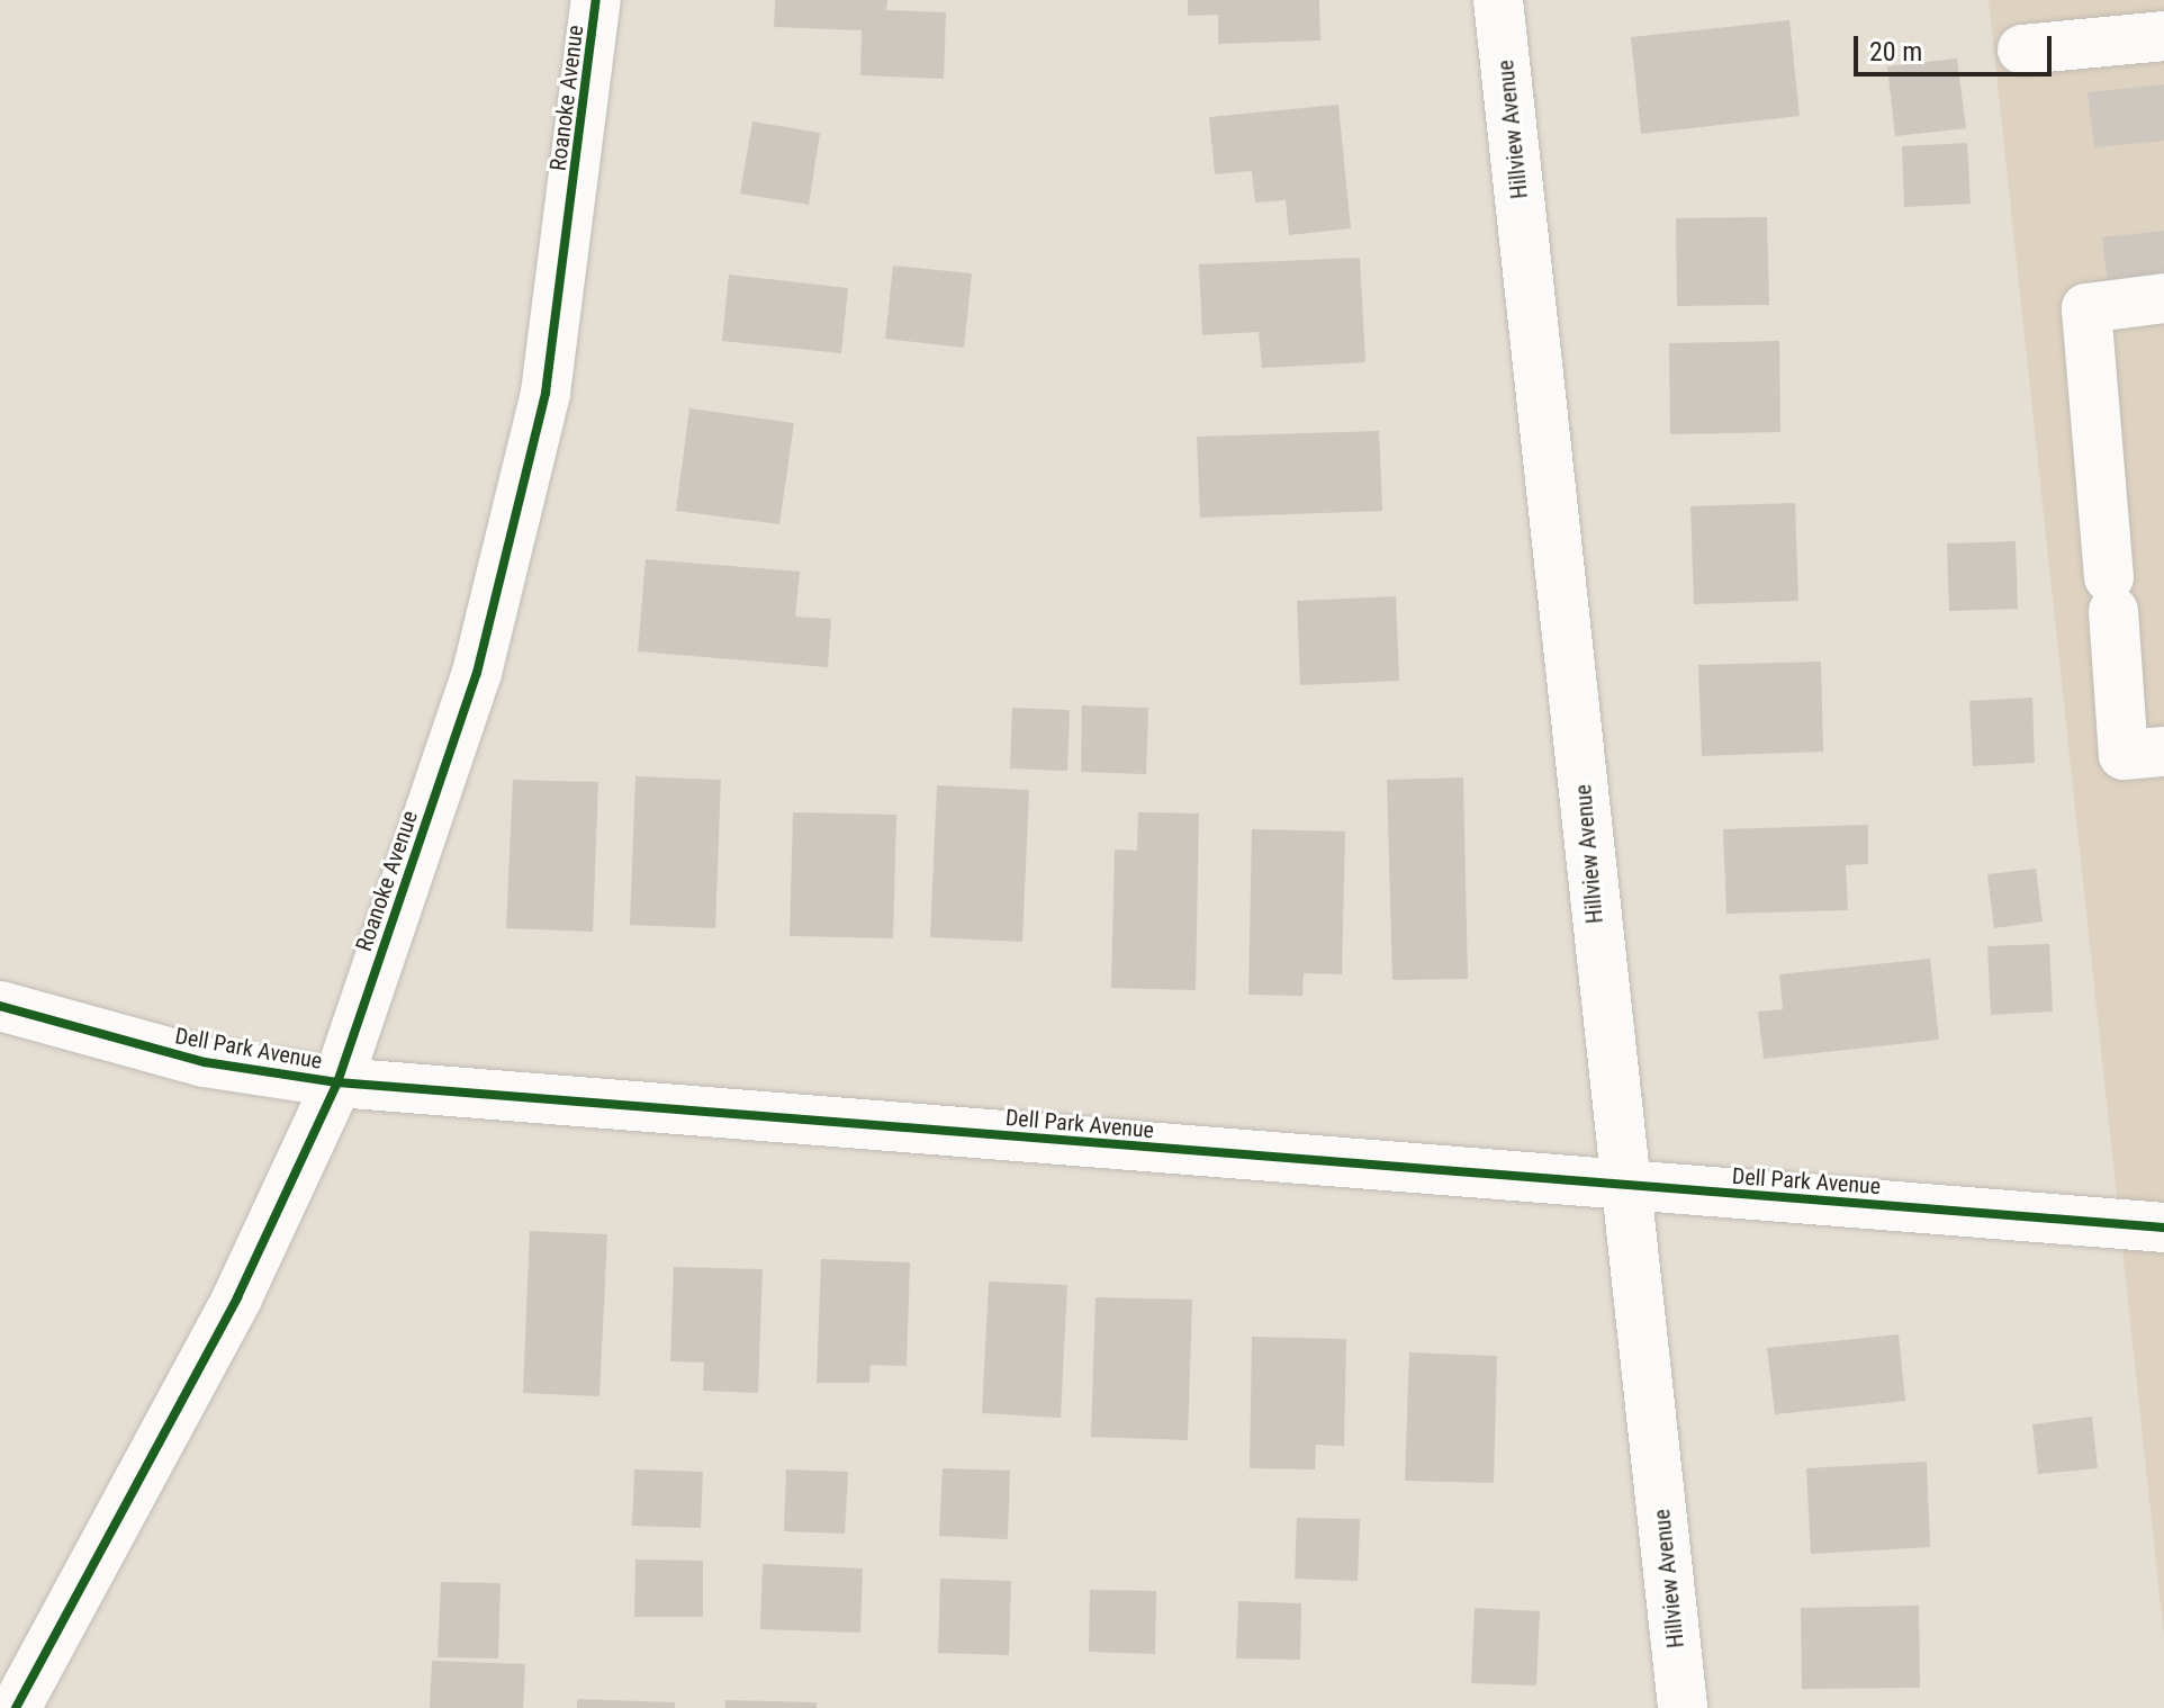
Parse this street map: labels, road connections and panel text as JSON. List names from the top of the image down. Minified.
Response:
{"streets":{"street":["Roanoke Avenue","Hillview Avenue","Dell Park Avenue"]},"crossings":[["Roanoke Avenue","Dell Park Avenue"],["Hillview Avenue","Dell Park Avenue"]],"scale_bar":"20 m"}
